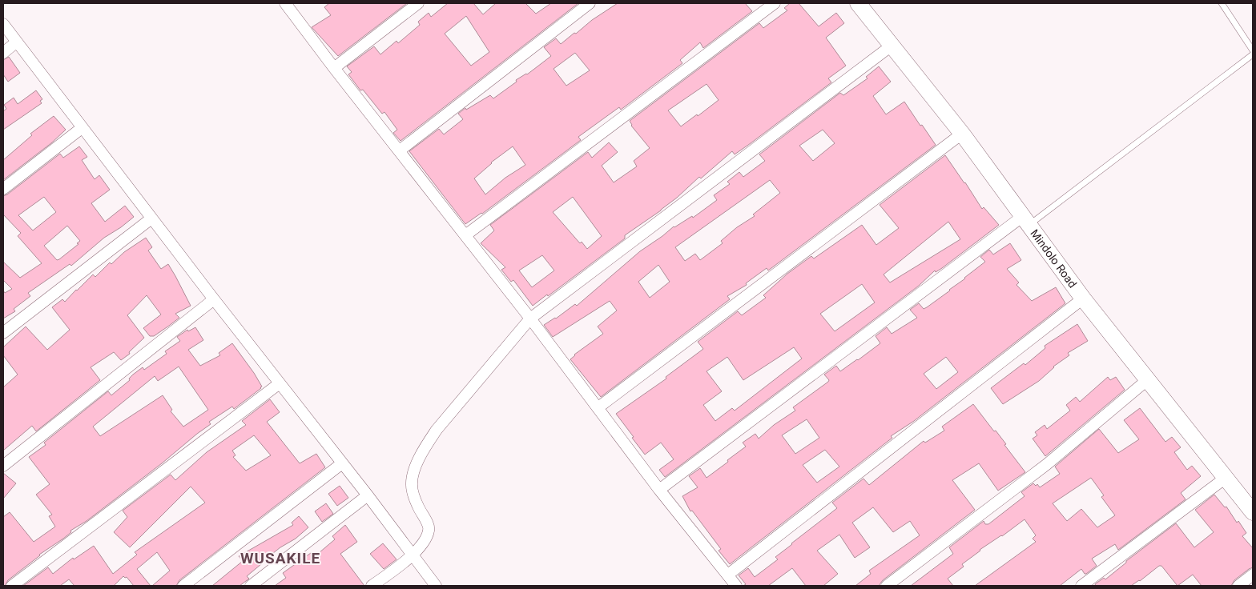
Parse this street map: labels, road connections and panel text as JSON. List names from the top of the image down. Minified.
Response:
{"streets":{"street":["Mindolo Road"]},"districts":["WUSAKILE"]}
